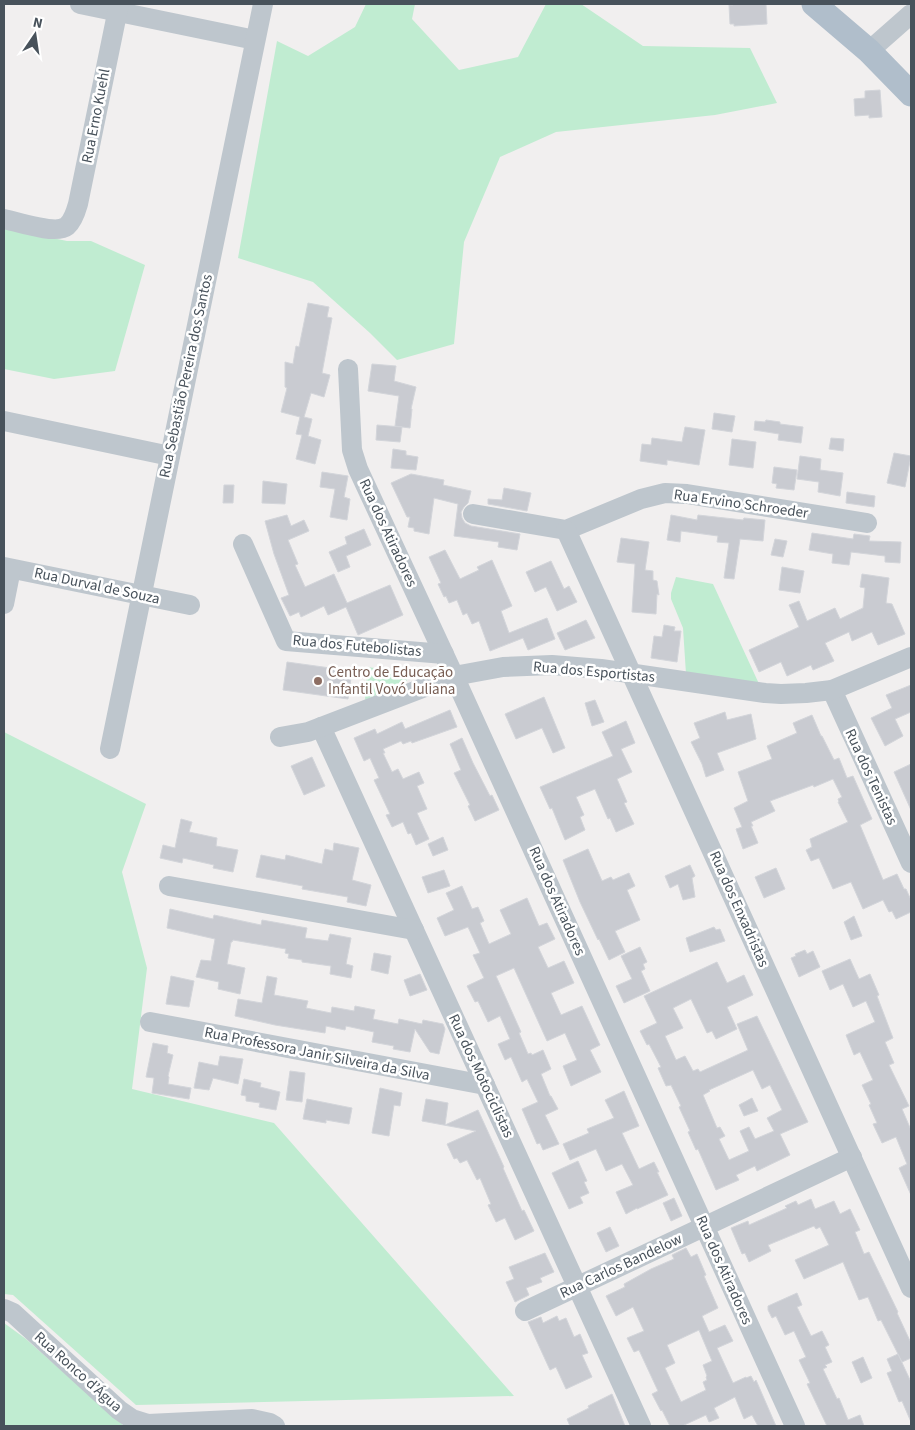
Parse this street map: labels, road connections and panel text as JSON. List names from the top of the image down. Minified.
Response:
{"streets":{"street":["Rua Erno Kuehl","Rua Sebastião Pereira dos Santos","Rua Ervino Schroeder","Rua dos Atiradores","Rua Durval de Souza","Rua dos Futebolistas","Rua dos Esportistas","Rua dos Tenistas","Rua dos Enxadristas","Rua Professora Janir Silveira da Silva","Rua dos Motociclistas","Rua Carlos Bandelow","Rua Ronco d’Água"]},"crossings":[["Rua Sebastião Pereira dos Santos","Rua Durval de Souza"],["Rua Ervino Schroeder","Rua dos Enxadristas"],["Rua dos Atiradores","Rua dos Futebolistas"],["Rua dos Atiradores","Rua dos Esportistas"],["Rua dos Atiradores","Rua Carlos Bandelow"],["Rua dos Esportistas","Rua dos Tenistas"],["Rua dos Esportistas","Rua dos Enxadristas"],["Rua dos Esportistas","Rua dos Motociclistas"],["Rua dos Enxadristas","Rua Carlos Bandelow"],["Rua Professora Janir Silveira da Silva","Rua dos Motociclistas"],["Rua dos Motociclistas","Rua Carlos Bandelow"]],"places":["Centro de Educação Infantil Vovó Juliana"],"north":"top"}
